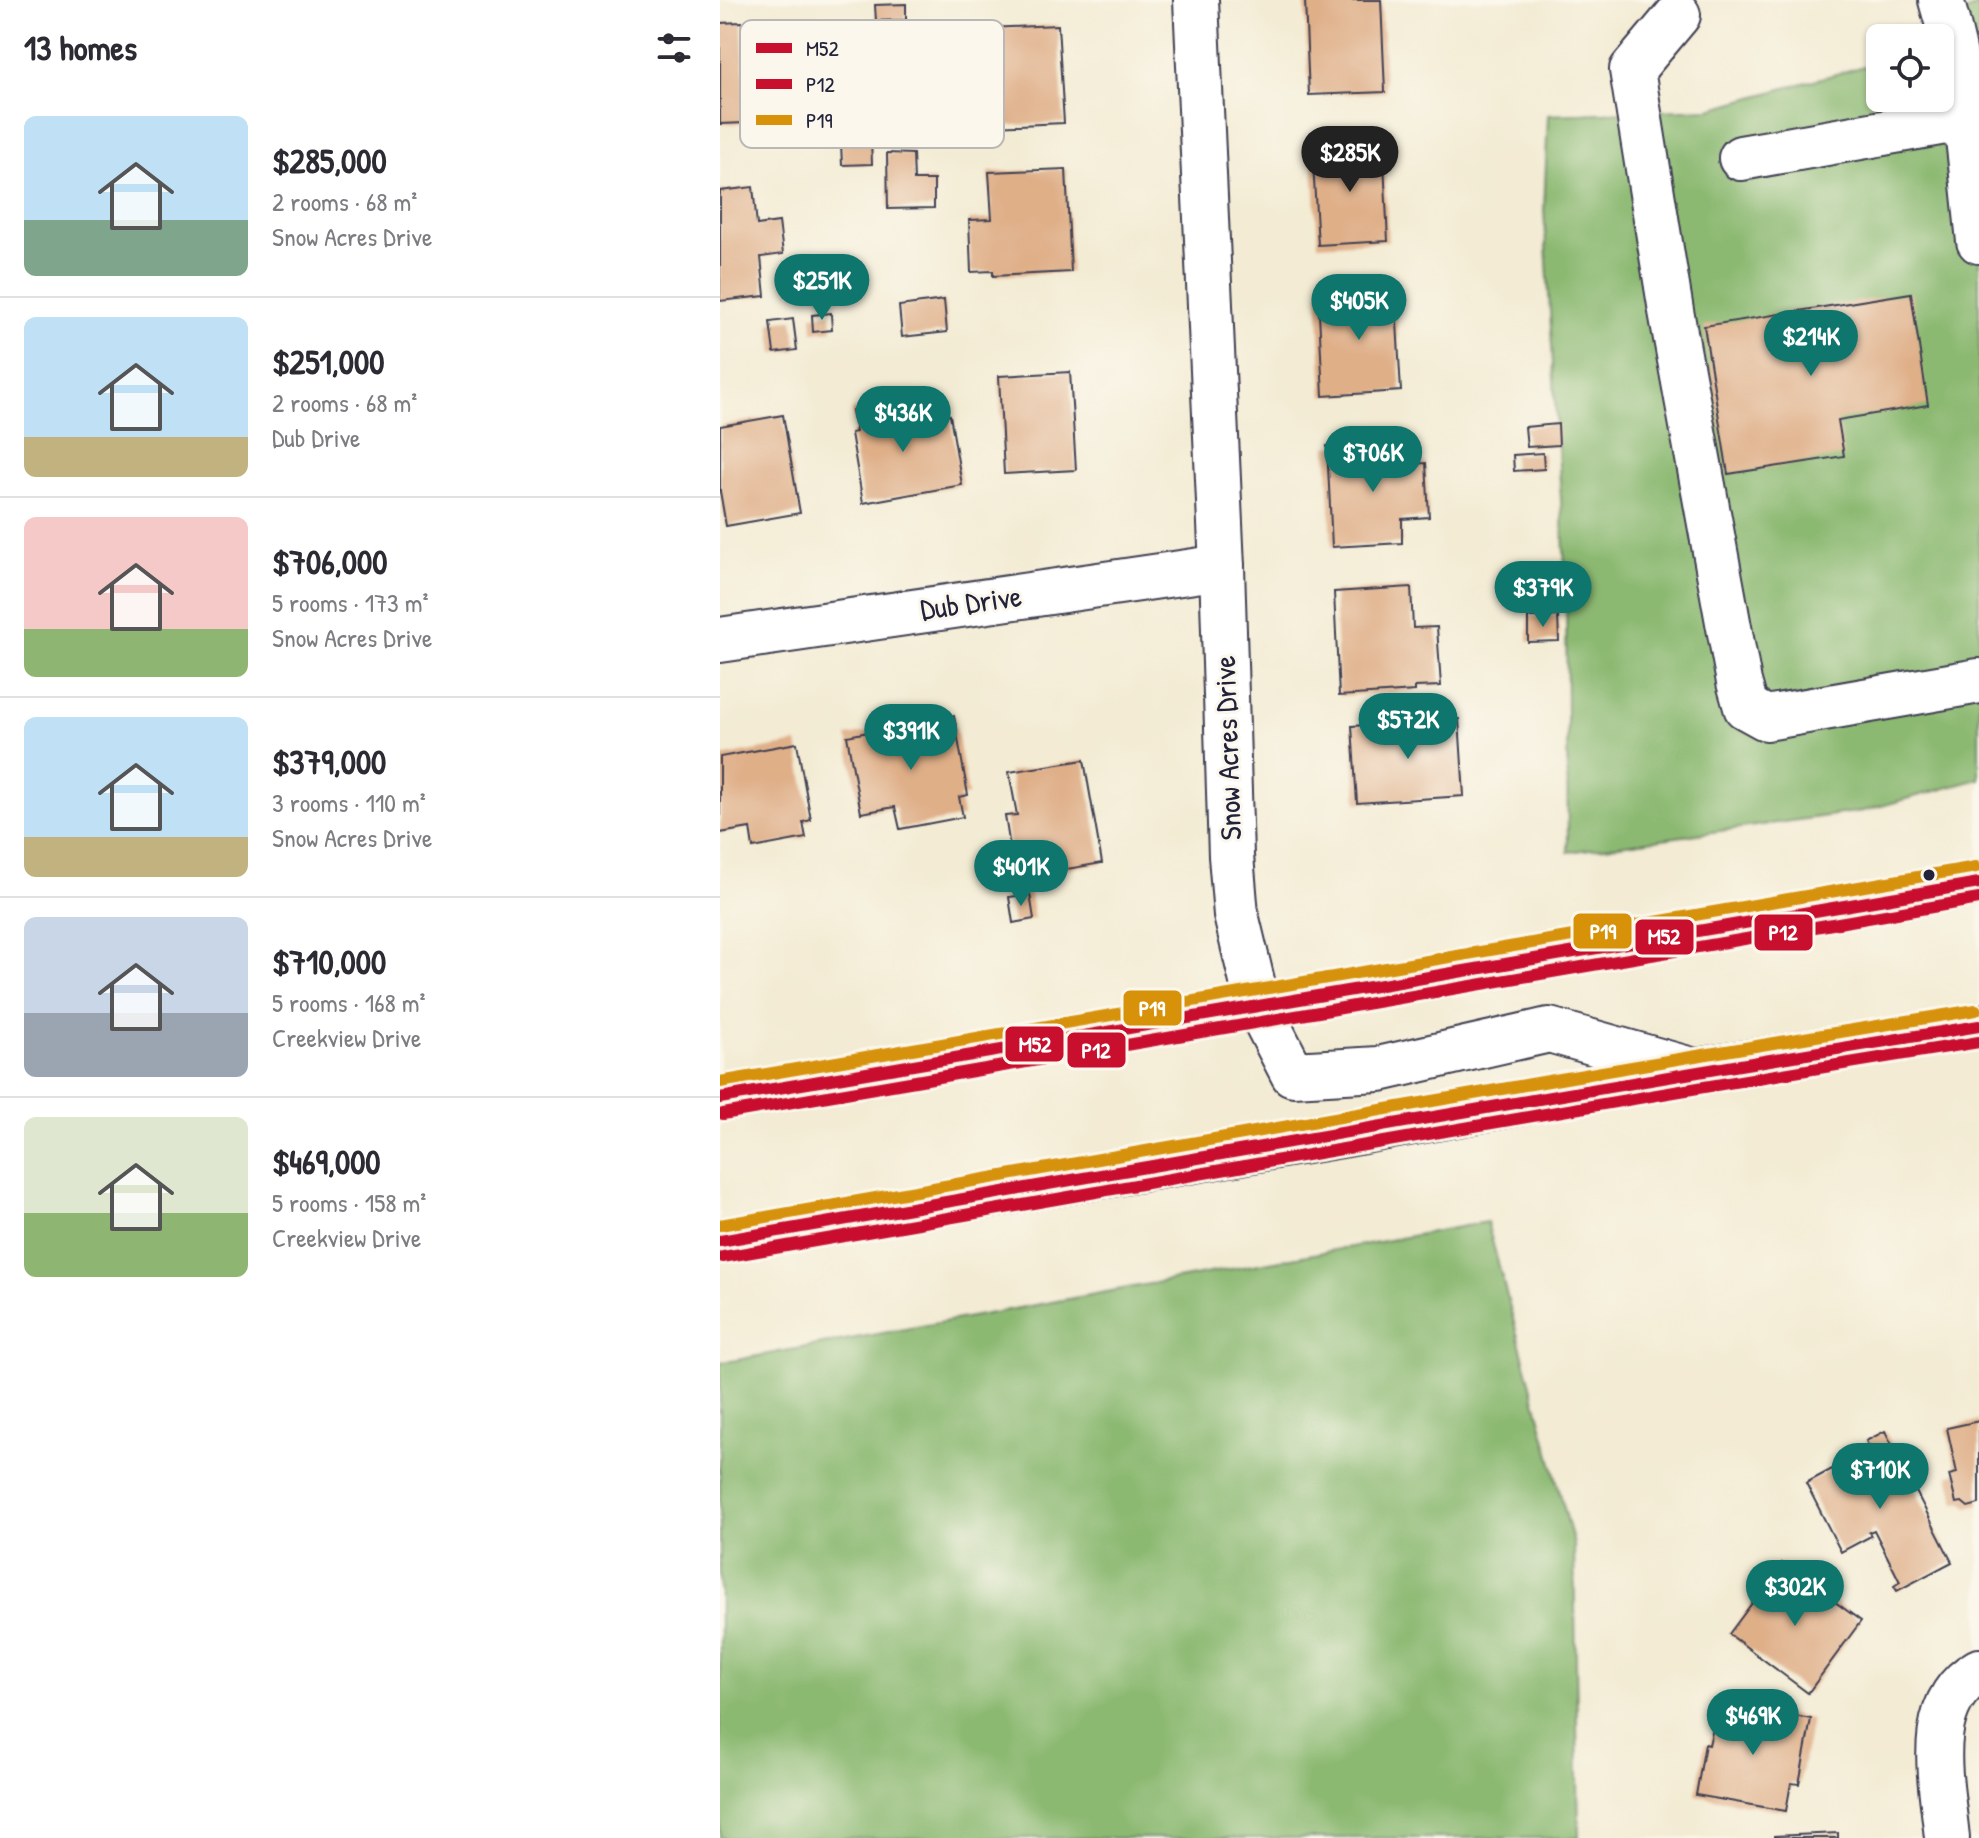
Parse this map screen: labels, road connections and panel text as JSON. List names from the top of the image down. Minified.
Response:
{"streets":{"street":["Dub Drive","Snow Acres Drive"]},"crossings":[["Dub Drive","Snow Acres Drive"]],"lines":["transit line P19","transit line M52","transit line P12"],"legend":["M52","P12","P19"],"page":{"heading":"13 homes","list":[{"name":"$285,000","note":"2 rooms · 68 m² · Snow Acres Drive"},{"name":"$251,000","note":"2 rooms · 68 m² · Dub Drive"},{"name":"$706,000","note":"5 rooms · 173 m² · Snow Acres Drive"},{"name":"$379,000","note":"3 rooms · 110 m² · Snow Acres Drive"},{"name":"$710,000","note":"5 rooms · 168 m² · Creekview Drive"},{"name":"$469,000","note":"5 rooms · 158 m² · Creekview Drive"}],"price":["$285K","$251K","$405K","$214K","$436K","$706K","$379K","$572K","$391K","$401K","$710K","$302K","$469K"]}}
